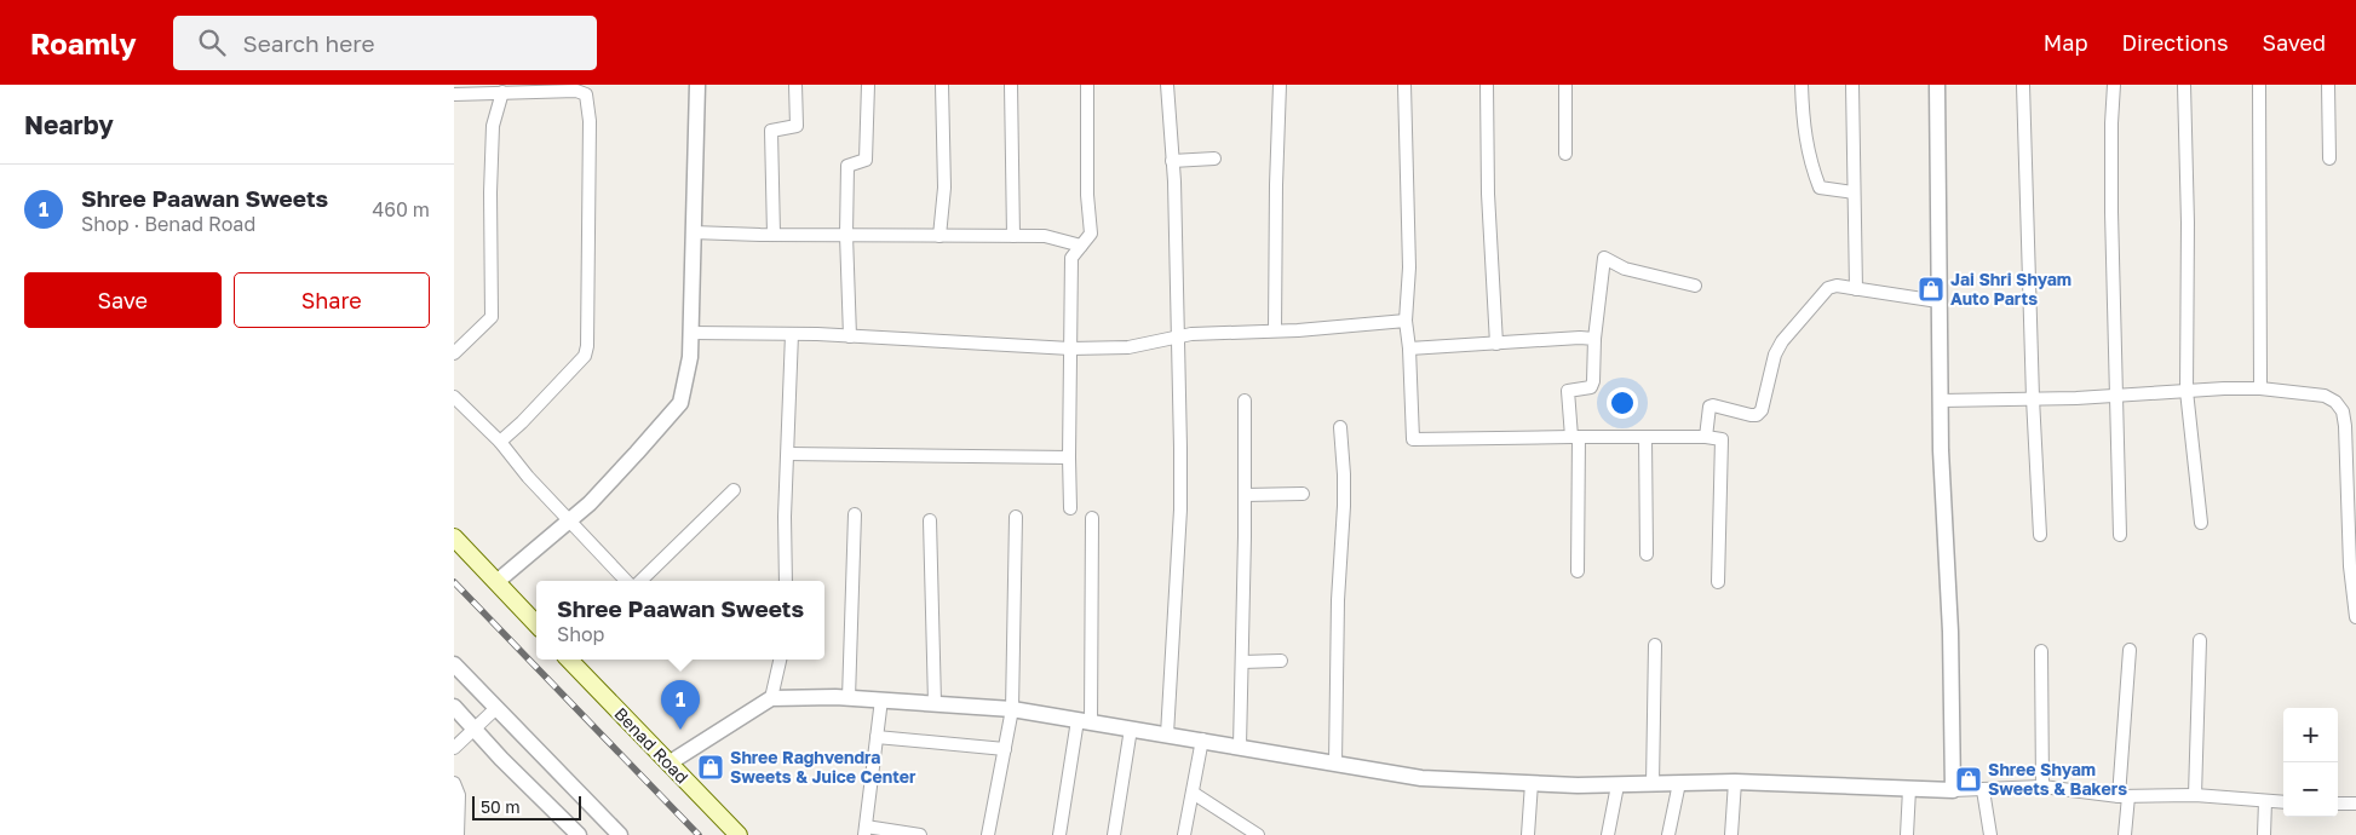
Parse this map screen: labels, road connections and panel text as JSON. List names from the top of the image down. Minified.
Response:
{"streets":{"main road":["Benad Road"]},"places":{"shop":["Jai Shri Shyam Auto Parts","Shree Raghvendra Sweets & Juice Center","Shree Shyam Sweets & Bakers"]},"scale_bar":"50 m","page":{"header":"Roamly","search":"Search here","nav":["Map","Directions","Saved"],"heading":"Nearby","list":[{"mark":"1","name":"Shree Paawan Sweets","note":"Shop · Benad Road","value":"460 m"}],"buttons":["Save","Share"],"popup":["Shree Paawan Sweets","Shop"],"pins":"1","map_buttons":["+","−"],"scale":"50 m"}}
